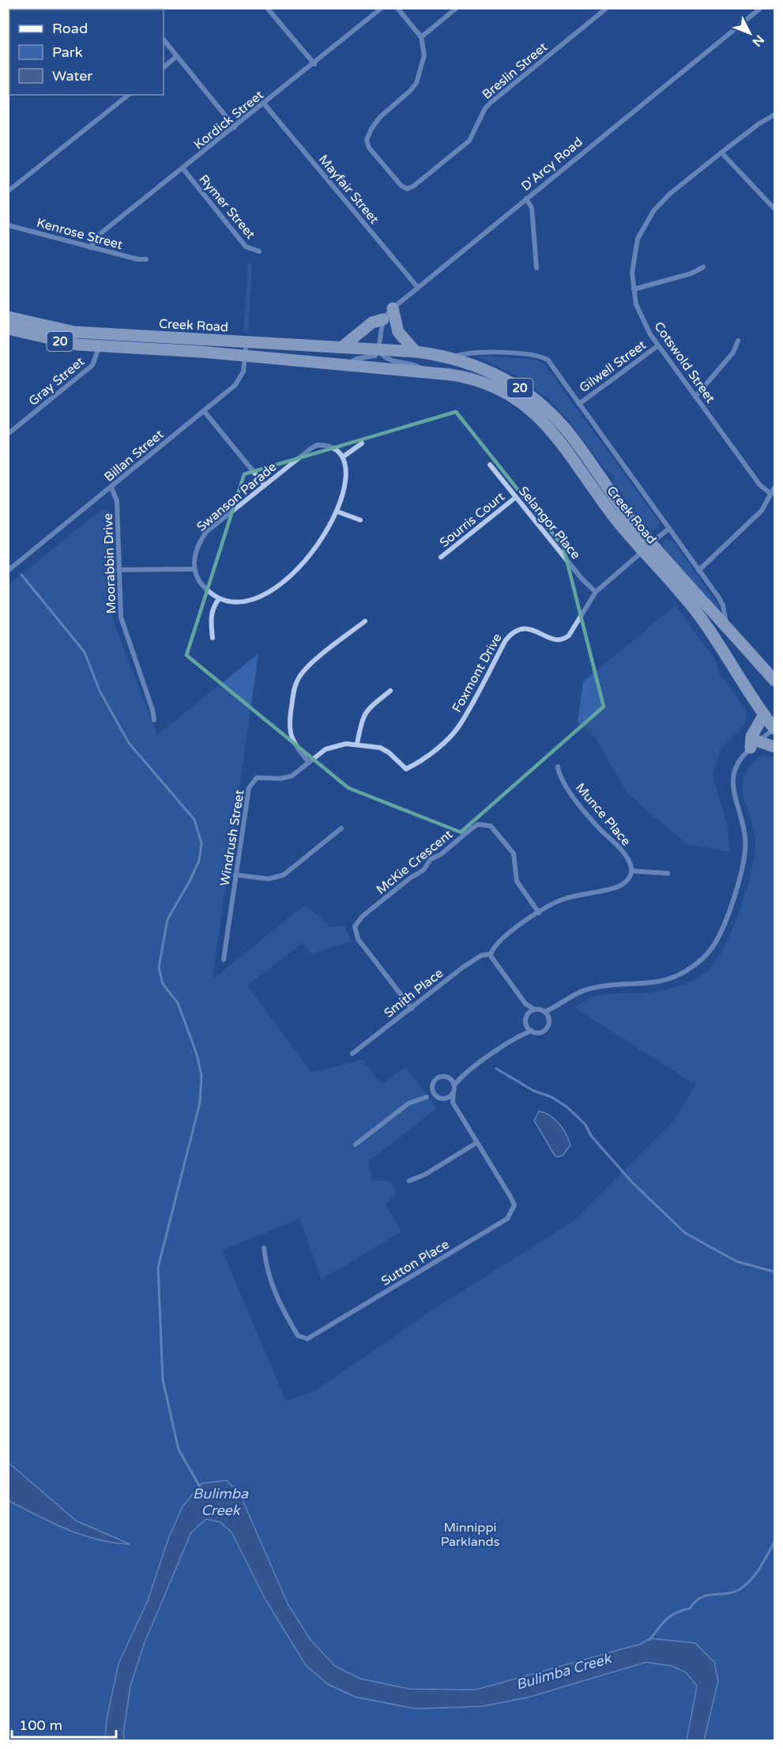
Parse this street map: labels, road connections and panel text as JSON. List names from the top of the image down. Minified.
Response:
{"streets":{"main road":["Creek Road","20"],"street":["Breslin Street","Kordick Street","D'Arcy Road","Mayfair Street","Rymer Street","Kenrose Street","Cotswold Street","Gilwell Street","Gray Street","Billan Street","Swanson Parade","Sourris Court","Selangor Place","Moorabbin Drive","Foxmont Drive","Munce Place","Windrush Street","McKie Crescent","Smith Place","Sutton Place"]},"crossings":[["Kordick Street","Mayfair Street"],["Kordick Street","Rymer Street"],["Kordick Street","Kenrose Street"],["D'Arcy Road","Mayfair Street"],["Creek Road","Gilwell Street"],["Creek Road","Gray Street"],["Creek Road","Billan Street"],["Creek Road","Foxmont Drive"],["Cotswold Street","Gilwell Street"],["Billan Street","Moorabbin Drive"],["Sourris Court","Selangor Place"],["Selangor Place","Foxmont Drive"],["Foxmont Drive","Windrush Street"],["McKie Crescent","Smith Place"]],"water":["Bulimba Creek"],"parks":["Minnippi Parklands"],"legend":["Road","Park","Water"],"scale_bar":"100 m","north":"bottom right"}
